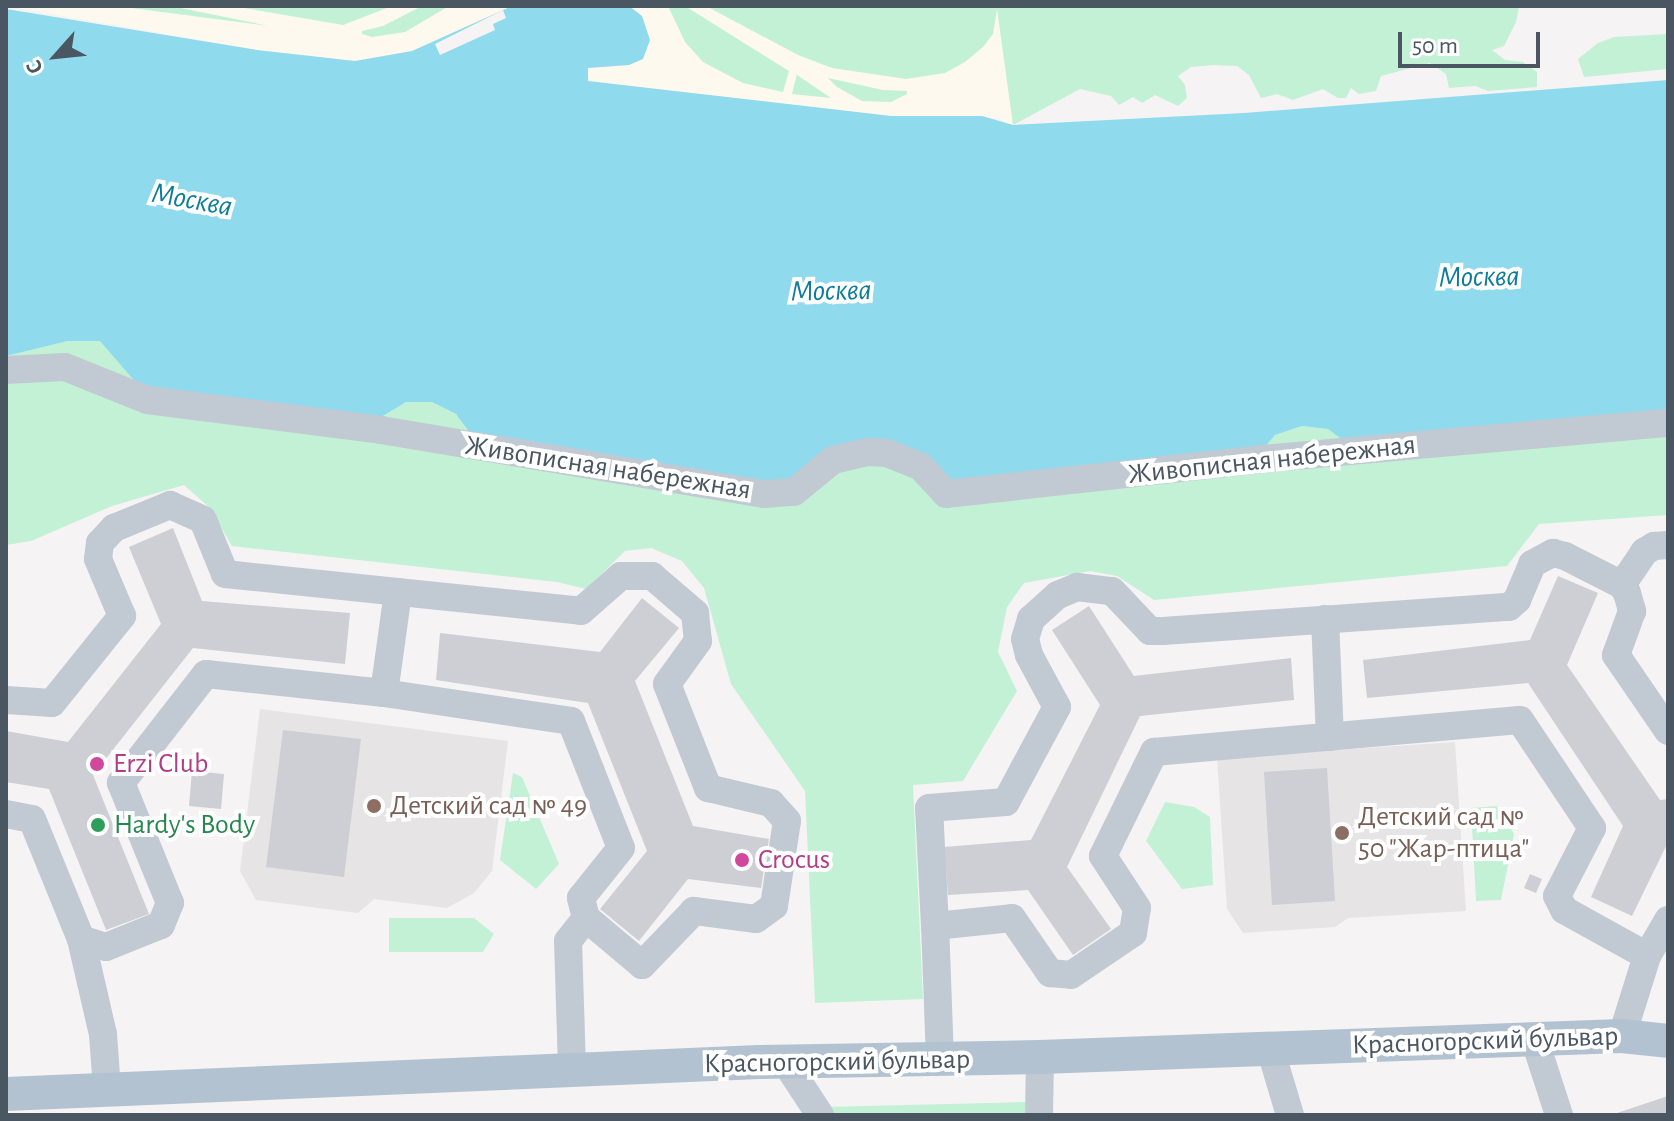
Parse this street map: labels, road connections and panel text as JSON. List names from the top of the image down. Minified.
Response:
{"streets":{"main road":["Красногорский бульвар"],"street":["Живописная набережная"]},"water":["Москва"],"places":["Erzi Club","Детский сад № 49","Hardy's Body","Детский сад № 50 \"Жар-птица\"","Crocus"],"scale_bar":"50 m","north":"bottom left"}
